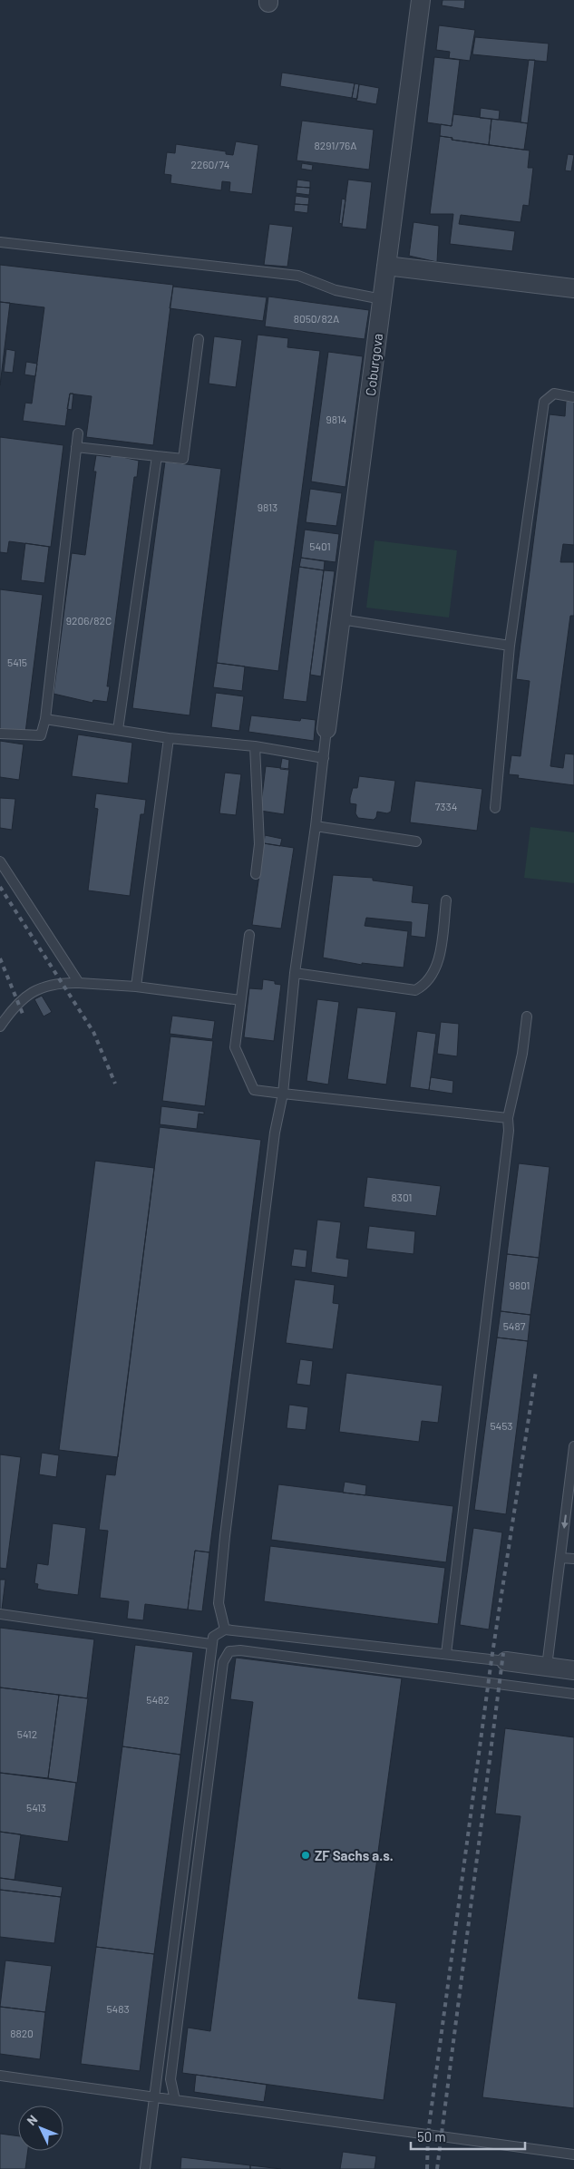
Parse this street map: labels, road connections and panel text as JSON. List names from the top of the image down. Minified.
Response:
{"streets":{"street":["Coburgova"]},"places":["ZF Sachs a.s."],"house_numbers":["8291/76A","2260/74","8050/82A","9814","9813","5401","9206/82C","5415","7334","8301","9801","5487","5453","5482","5412","5413","5483","8820"],"scale_bar":"50 m","north":"top left"}
